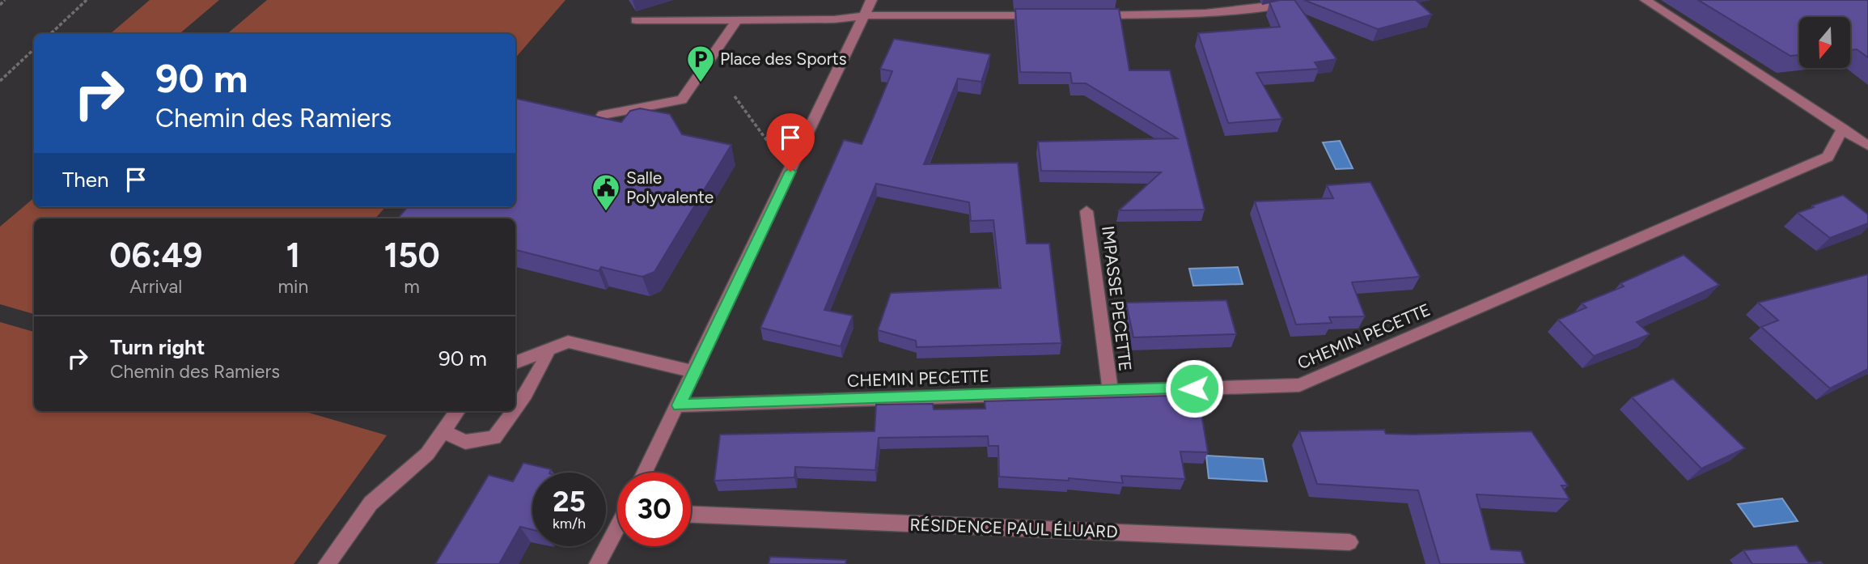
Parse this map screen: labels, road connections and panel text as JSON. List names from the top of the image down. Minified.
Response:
{"streets":{"street":["IMPASSE PECETTE","CHEMIN PECETTE","RÉSIDENCE PAUL ÉLUARD"]},"crossings":[["IMPASSE PECETTE","CHEMIN PECETTE"]],"places":{"parking":["Place des Sports"],"public building":["Salle Polyvalente"]},"north":"bottom","page":{"turn":["90 m","Chemin des Ramiers"],"then":"Then","eta":["06:49","Arrival","1","min","150","m"],"list":[{"name":"Turn right","note":"Chemin des Ramiers","value":"90 m"}],"speed":"25 km/h","limit":"30"}}
